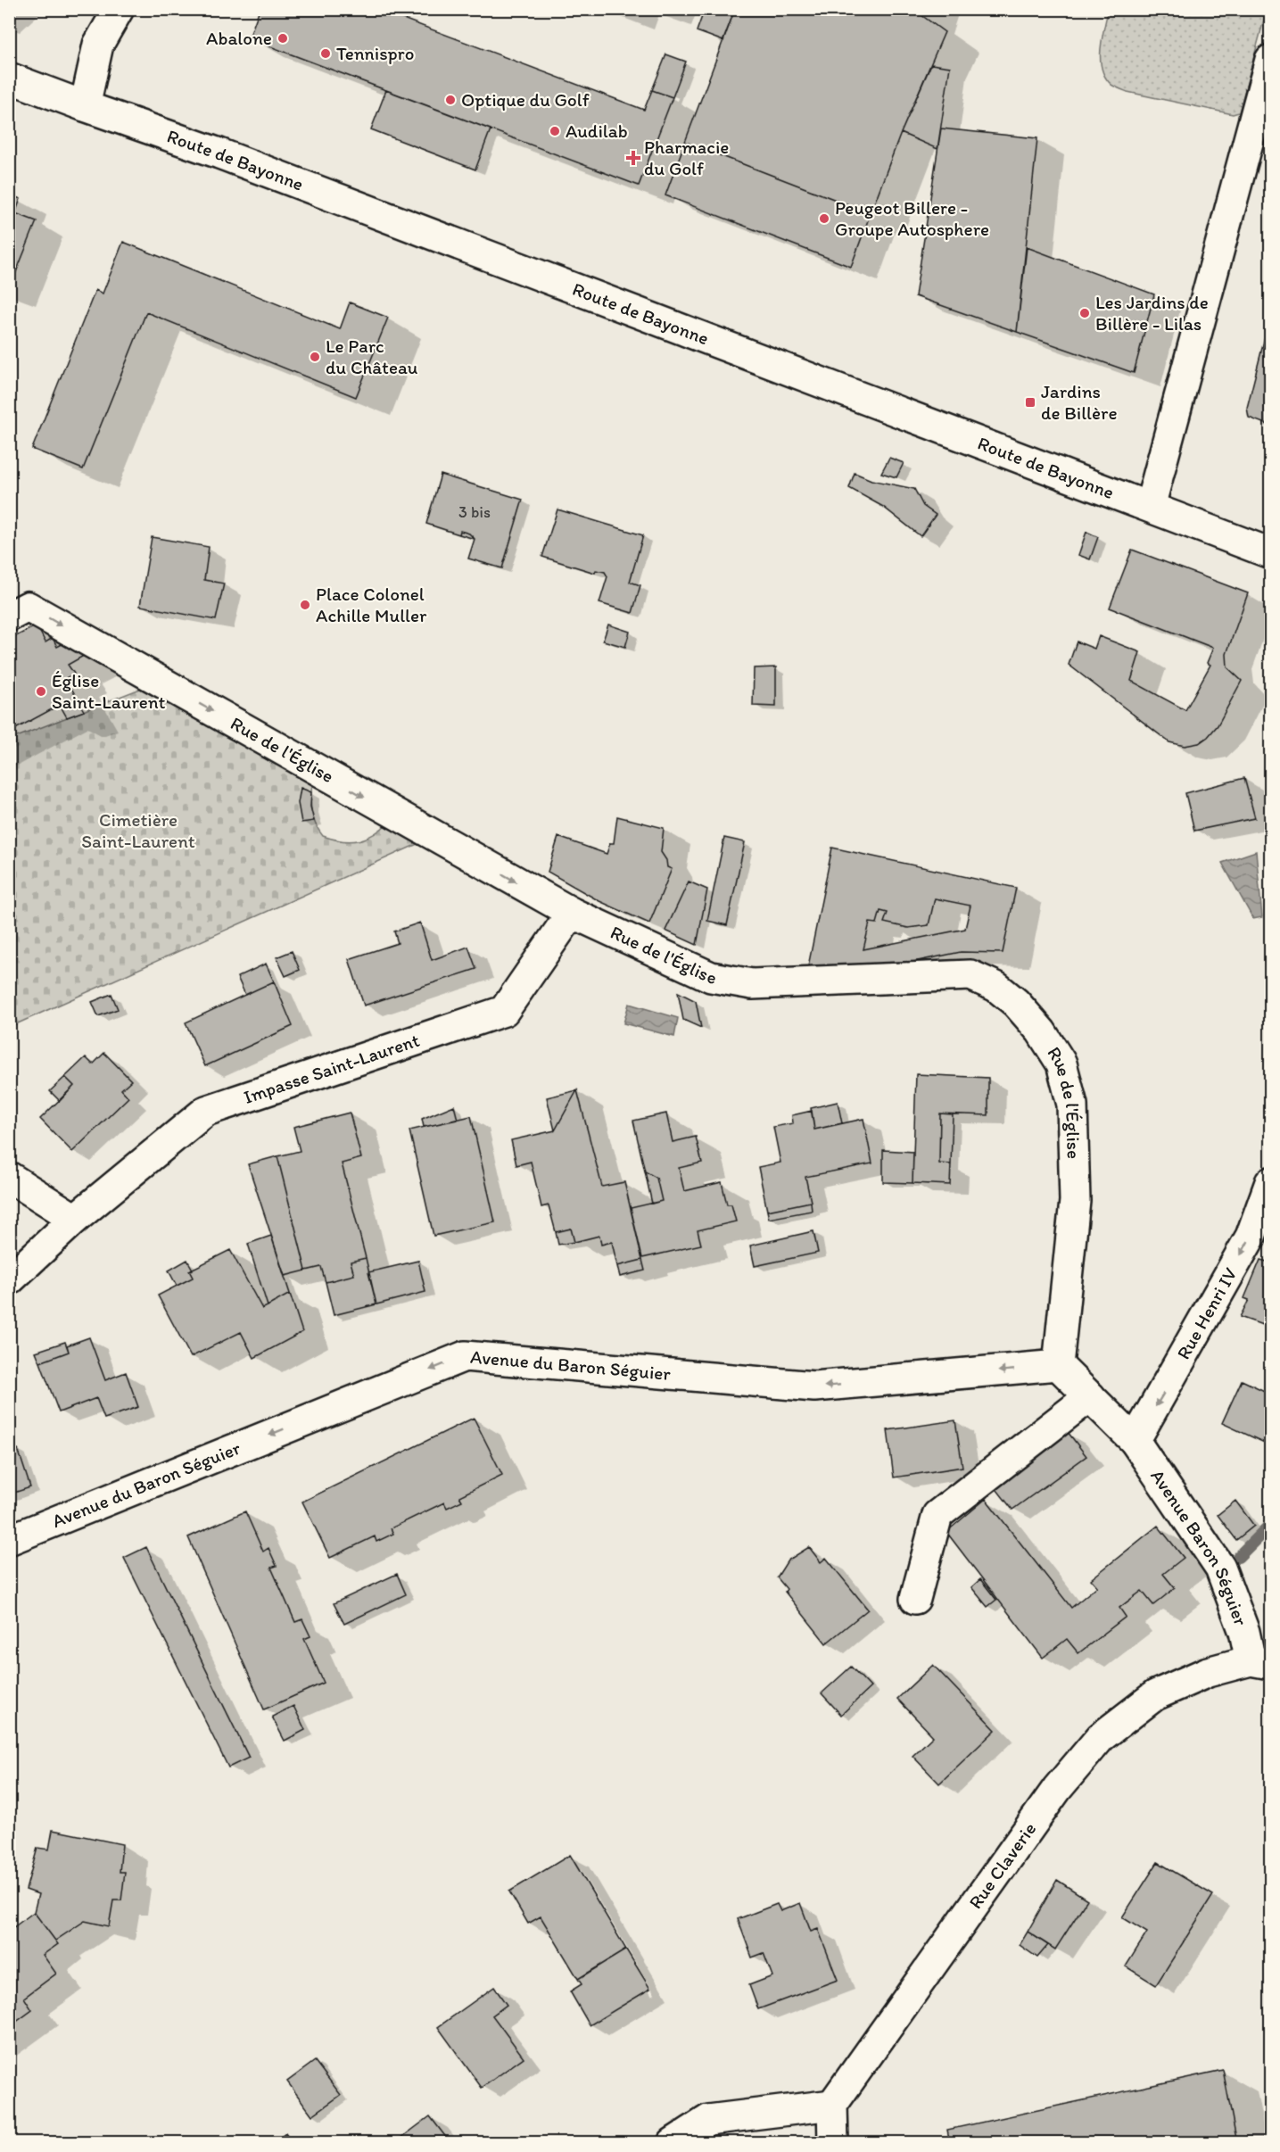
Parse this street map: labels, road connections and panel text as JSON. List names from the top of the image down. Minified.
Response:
{"streets":{"street":["Route de Bayonne","Rue de l'Église","Impasse Saint-Laurent","Rue Henri IV","Avenue du Baron Séguier","Avenue Baron Séguier","Rue Claverie"]},"crossings":[["Rue de l'Église","Impasse Saint-Laurent"],["Rue de l'Église","Avenue du Baron Séguier"],["Rue Henri IV","Avenue Baron Séguier"],["Avenue Baron Séguier","Rue Claverie"]],"one_way":["Rue de l'Église","Rue Henri IV","Avenue du Baron Séguier"],"parks":["Cimetière Saint-Laurent"],"places":{"other":["Abalone","Tennispro","Optique du Golf","Audilab","Peugeot Billere - Groupe Autosphere","Les Jardins de Billère - Lilas","Le Parc du Château","Place Colonel Achille Muller","Église Saint-Laurent"],"health":["Pharmacie du Golf"],"transit":["Jardins de Billère"]},"house_numbers":["3 bis"]}
